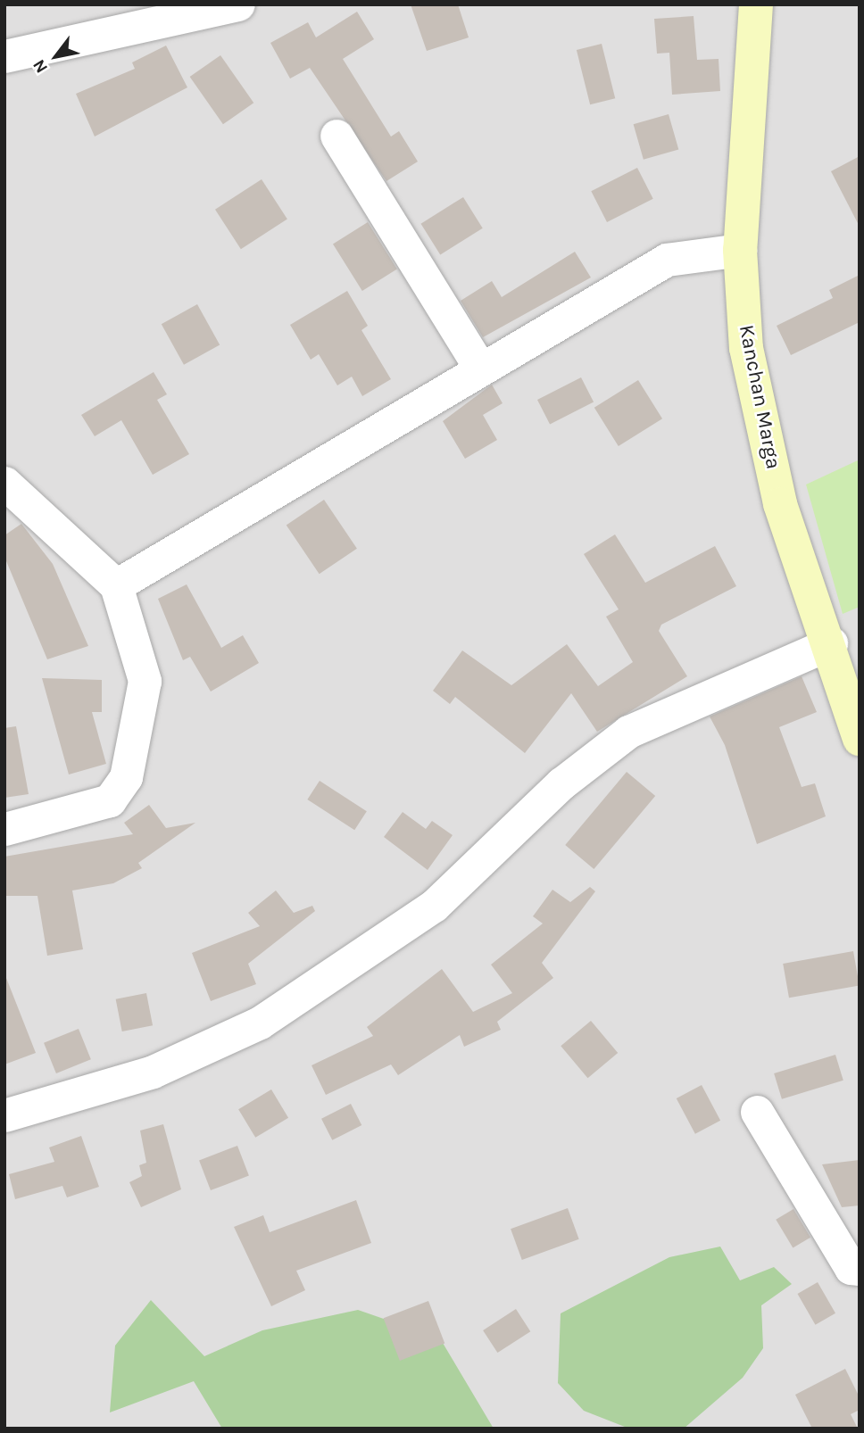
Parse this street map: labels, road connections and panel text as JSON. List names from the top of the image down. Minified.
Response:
{"streets":{"main road":["Kanchan Marga"]},"north":"bottom left"}
